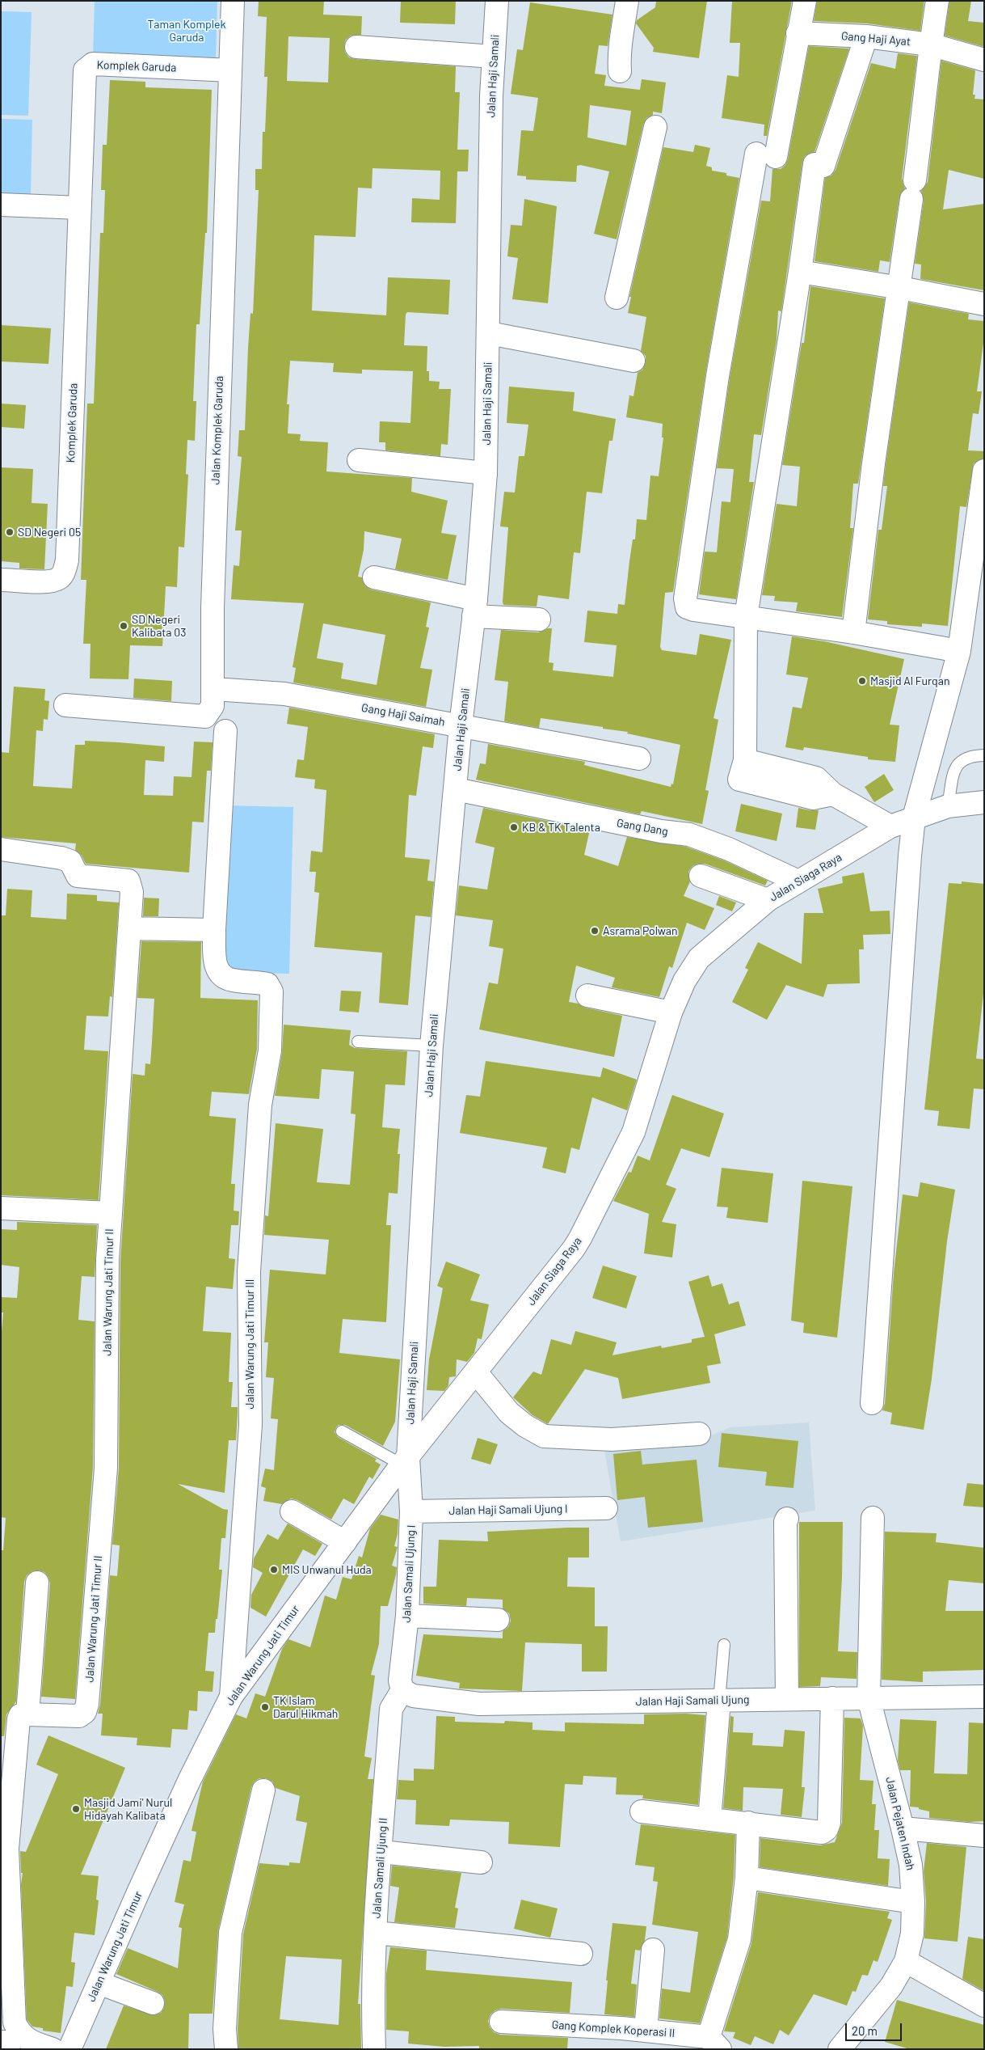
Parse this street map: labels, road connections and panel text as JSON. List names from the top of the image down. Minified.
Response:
{"streets":{"street":["Gang Haji Ayat","Komplek Garuda","Jalan Haji Samali","Jalan Komplek Garuda","Gang Haji Saimah","Gang Dang","Jalan Siaga Raya","Jalan Warung Jati Timur II","Jalan Warung Jati Timur III","Jalan Haji Samali Ujung I","Jalan Samali Ujung I","Jalan Warung Jati Timur","Jalan Haji Samali Ujung","Jalan Pejaten Indah","Jalan Samali Ujung II","Gang Komplek Koperasi II"]},"crossings":[["Komplek Garuda","Jalan Komplek Garuda"],["Jalan Haji Samali","Gang Haji Saimah"],["Jalan Haji Samali","Gang Dang"],["Jalan Haji Samali","Jalan Siaga Raya"],["Jalan Haji Samali","Jalan Samali Ujung I"],["Jalan Haji Samali","Jalan Warung Jati Timur"],["Jalan Komplek Garuda","Gang Haji Saimah"],["Gang Dang","Jalan Siaga Raya"],["Jalan Siaga Raya","Jalan Samali Ujung I"],["Jalan Siaga Raya","Jalan Warung Jati Timur"],["Jalan Warung Jati Timur III","Jalan Warung Jati Timur"],["Jalan Haji Samali Ujung I","Jalan Samali Ujung I"],["Jalan Samali Ujung I","Jalan Warung Jati Timur"],["Jalan Samali Ujung I","Jalan Haji Samali Ujung"],["Jalan Samali Ujung I","Jalan Samali Ujung II"],["Jalan Haji Samali Ujung","Jalan Pejaten Indah"],["Jalan Haji Samali Ujung","Jalan Samali Ujung II"]],"parks":["Taman Komplek Garuda"],"places":["SD Negeri 05","SD Negeri Kalibata 03","Masjid Al Furqan","KB & TK Talenta","Asrama Polwan","MIS Unwanul Huda","TK Islam Darul Hikmah","Masjid Jami' Nurul Hidayah Kalibata"],"scale_bar":"20 m"}
